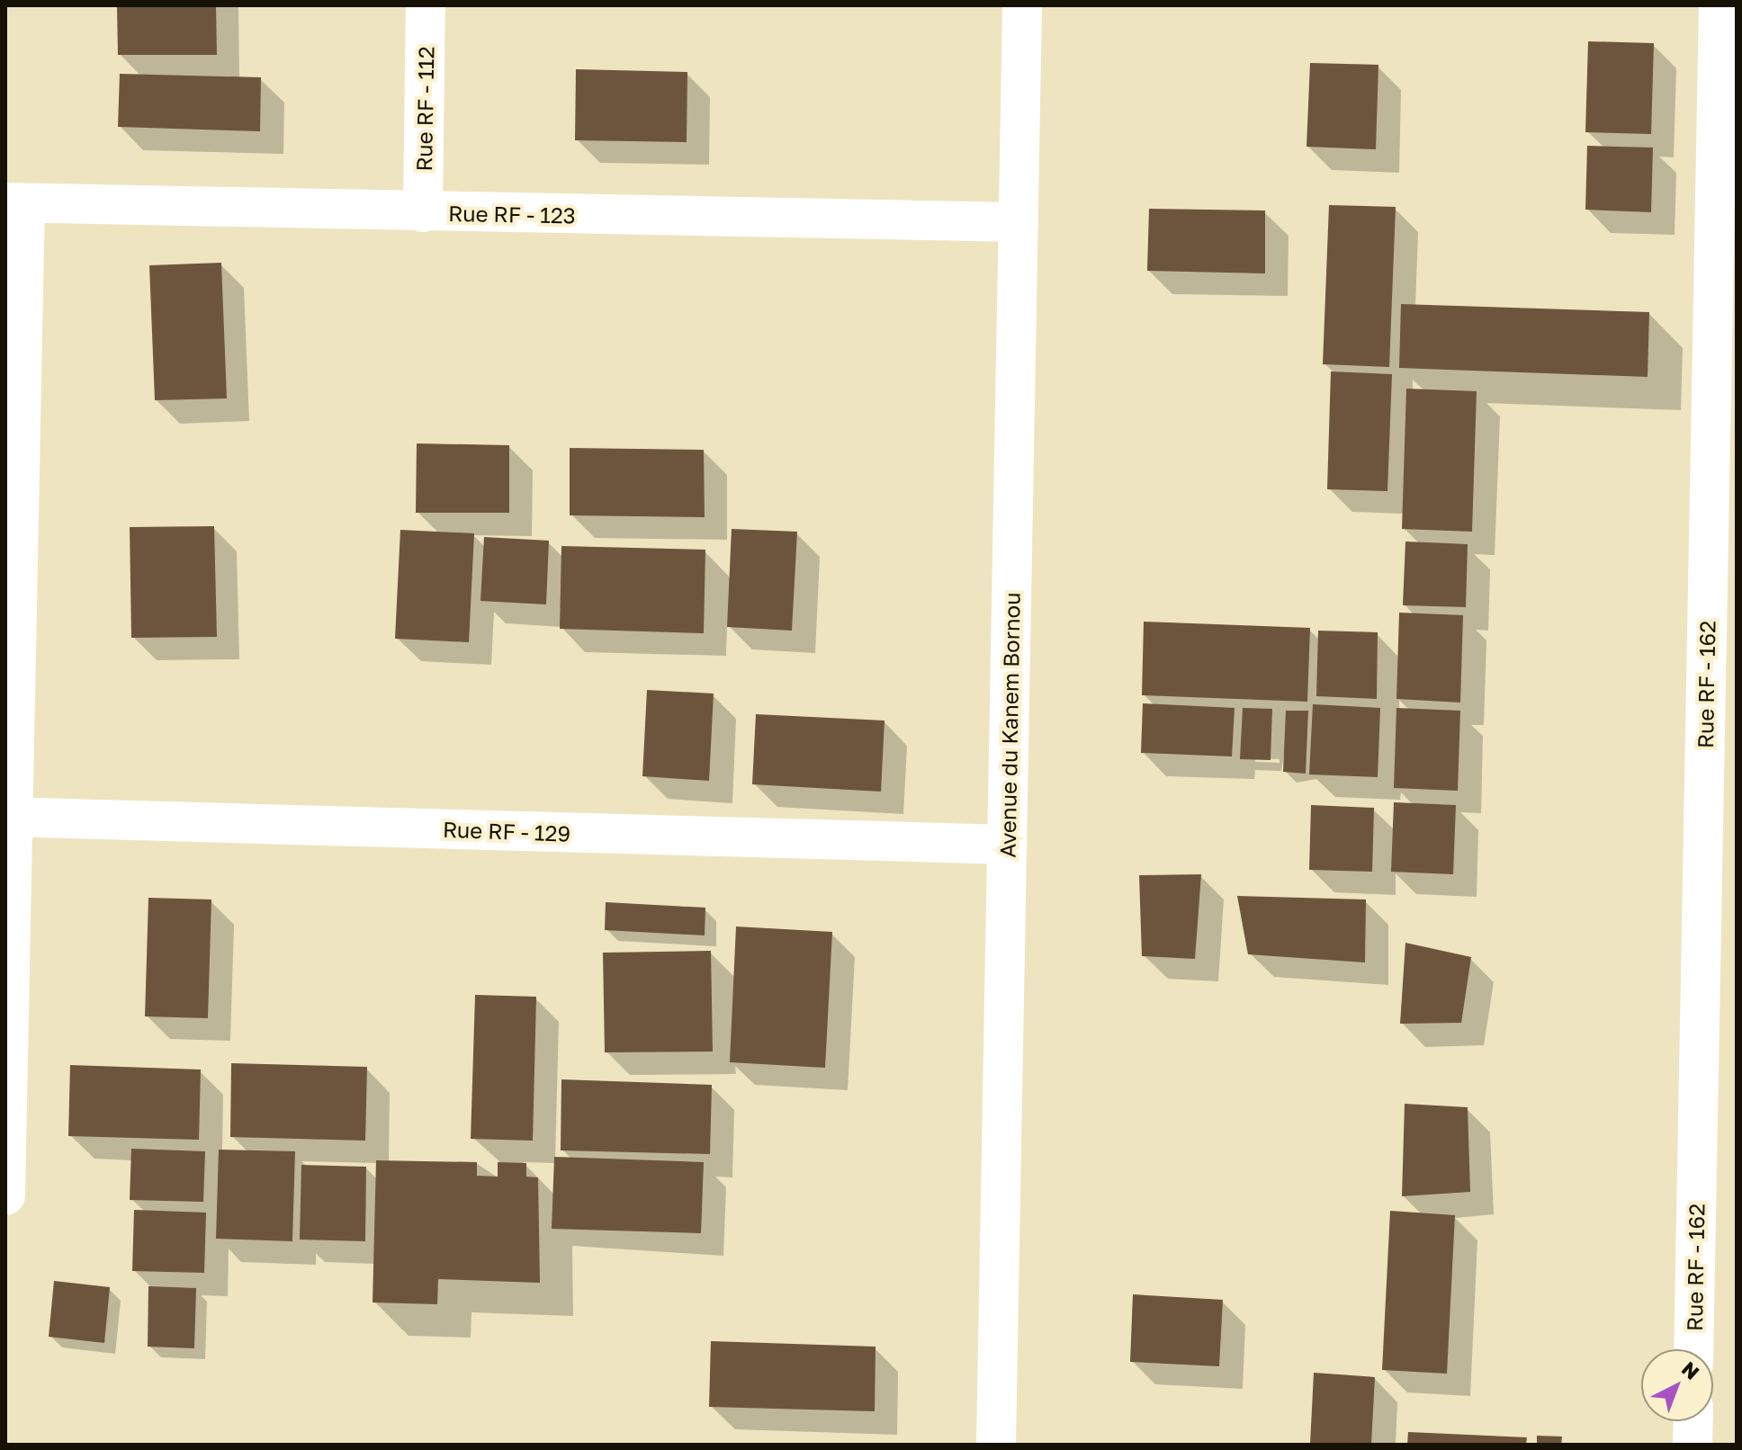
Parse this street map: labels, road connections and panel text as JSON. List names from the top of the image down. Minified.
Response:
{"streets":{"street":["Rue RF - 112","Rue RF - 123","Rue RF - 162","Avenue du Kanem Bornou","Rue RF - 129"]},"crossings":[["Rue RF - 112","Rue RF - 123"],["Rue RF - 123","Avenue du Kanem Bornou"],["Avenue du Kanem Bornou","Rue RF - 129"]],"north":"top right"}
